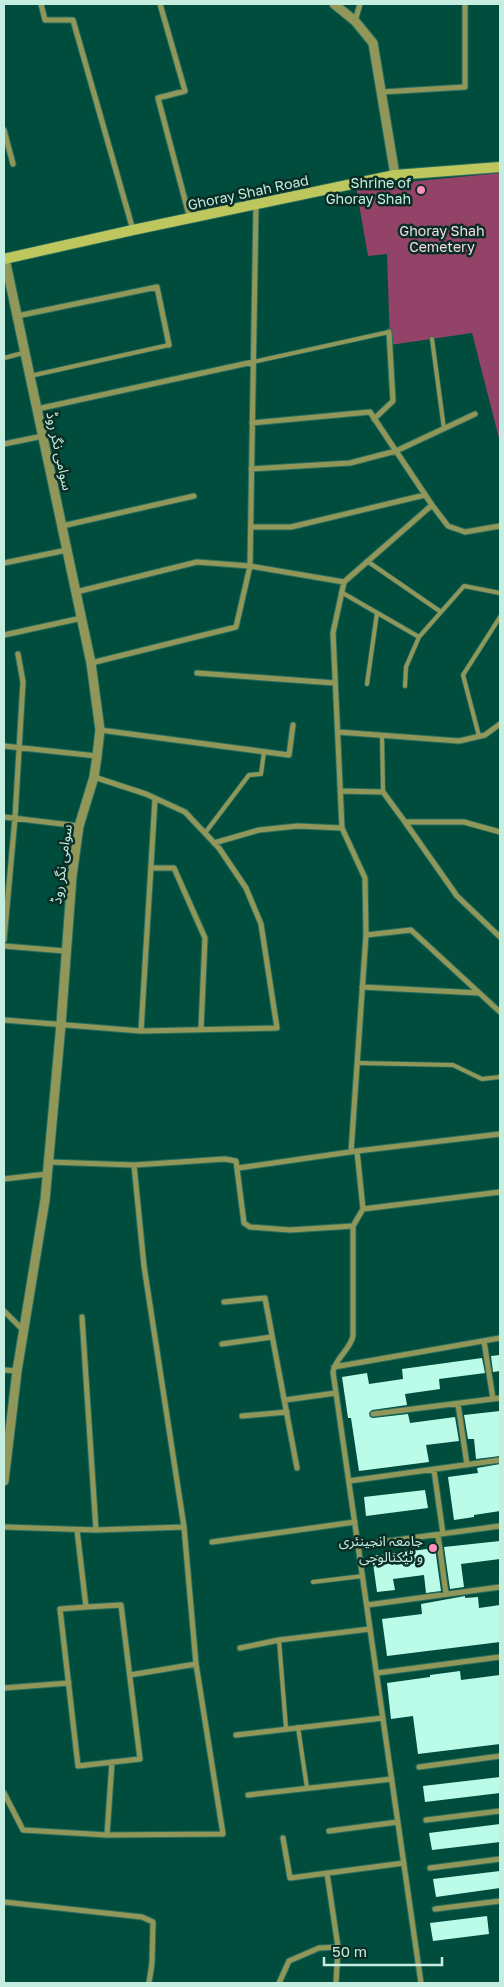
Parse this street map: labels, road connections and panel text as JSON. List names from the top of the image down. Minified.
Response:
{"streets":{"main road":["Ghoray Shah Road"],"street":["سوامی نگر روڈ"]},"crossings":[["Ghoray Shah Road","سوامی نگر روڈ"]],"parks":["Ghoray Shah Cemetery"],"places":["Shrine of Ghoray Shah","جامعہ انجینئری و ٹیکنالوجی"],"scale_bar":"50 m"}
